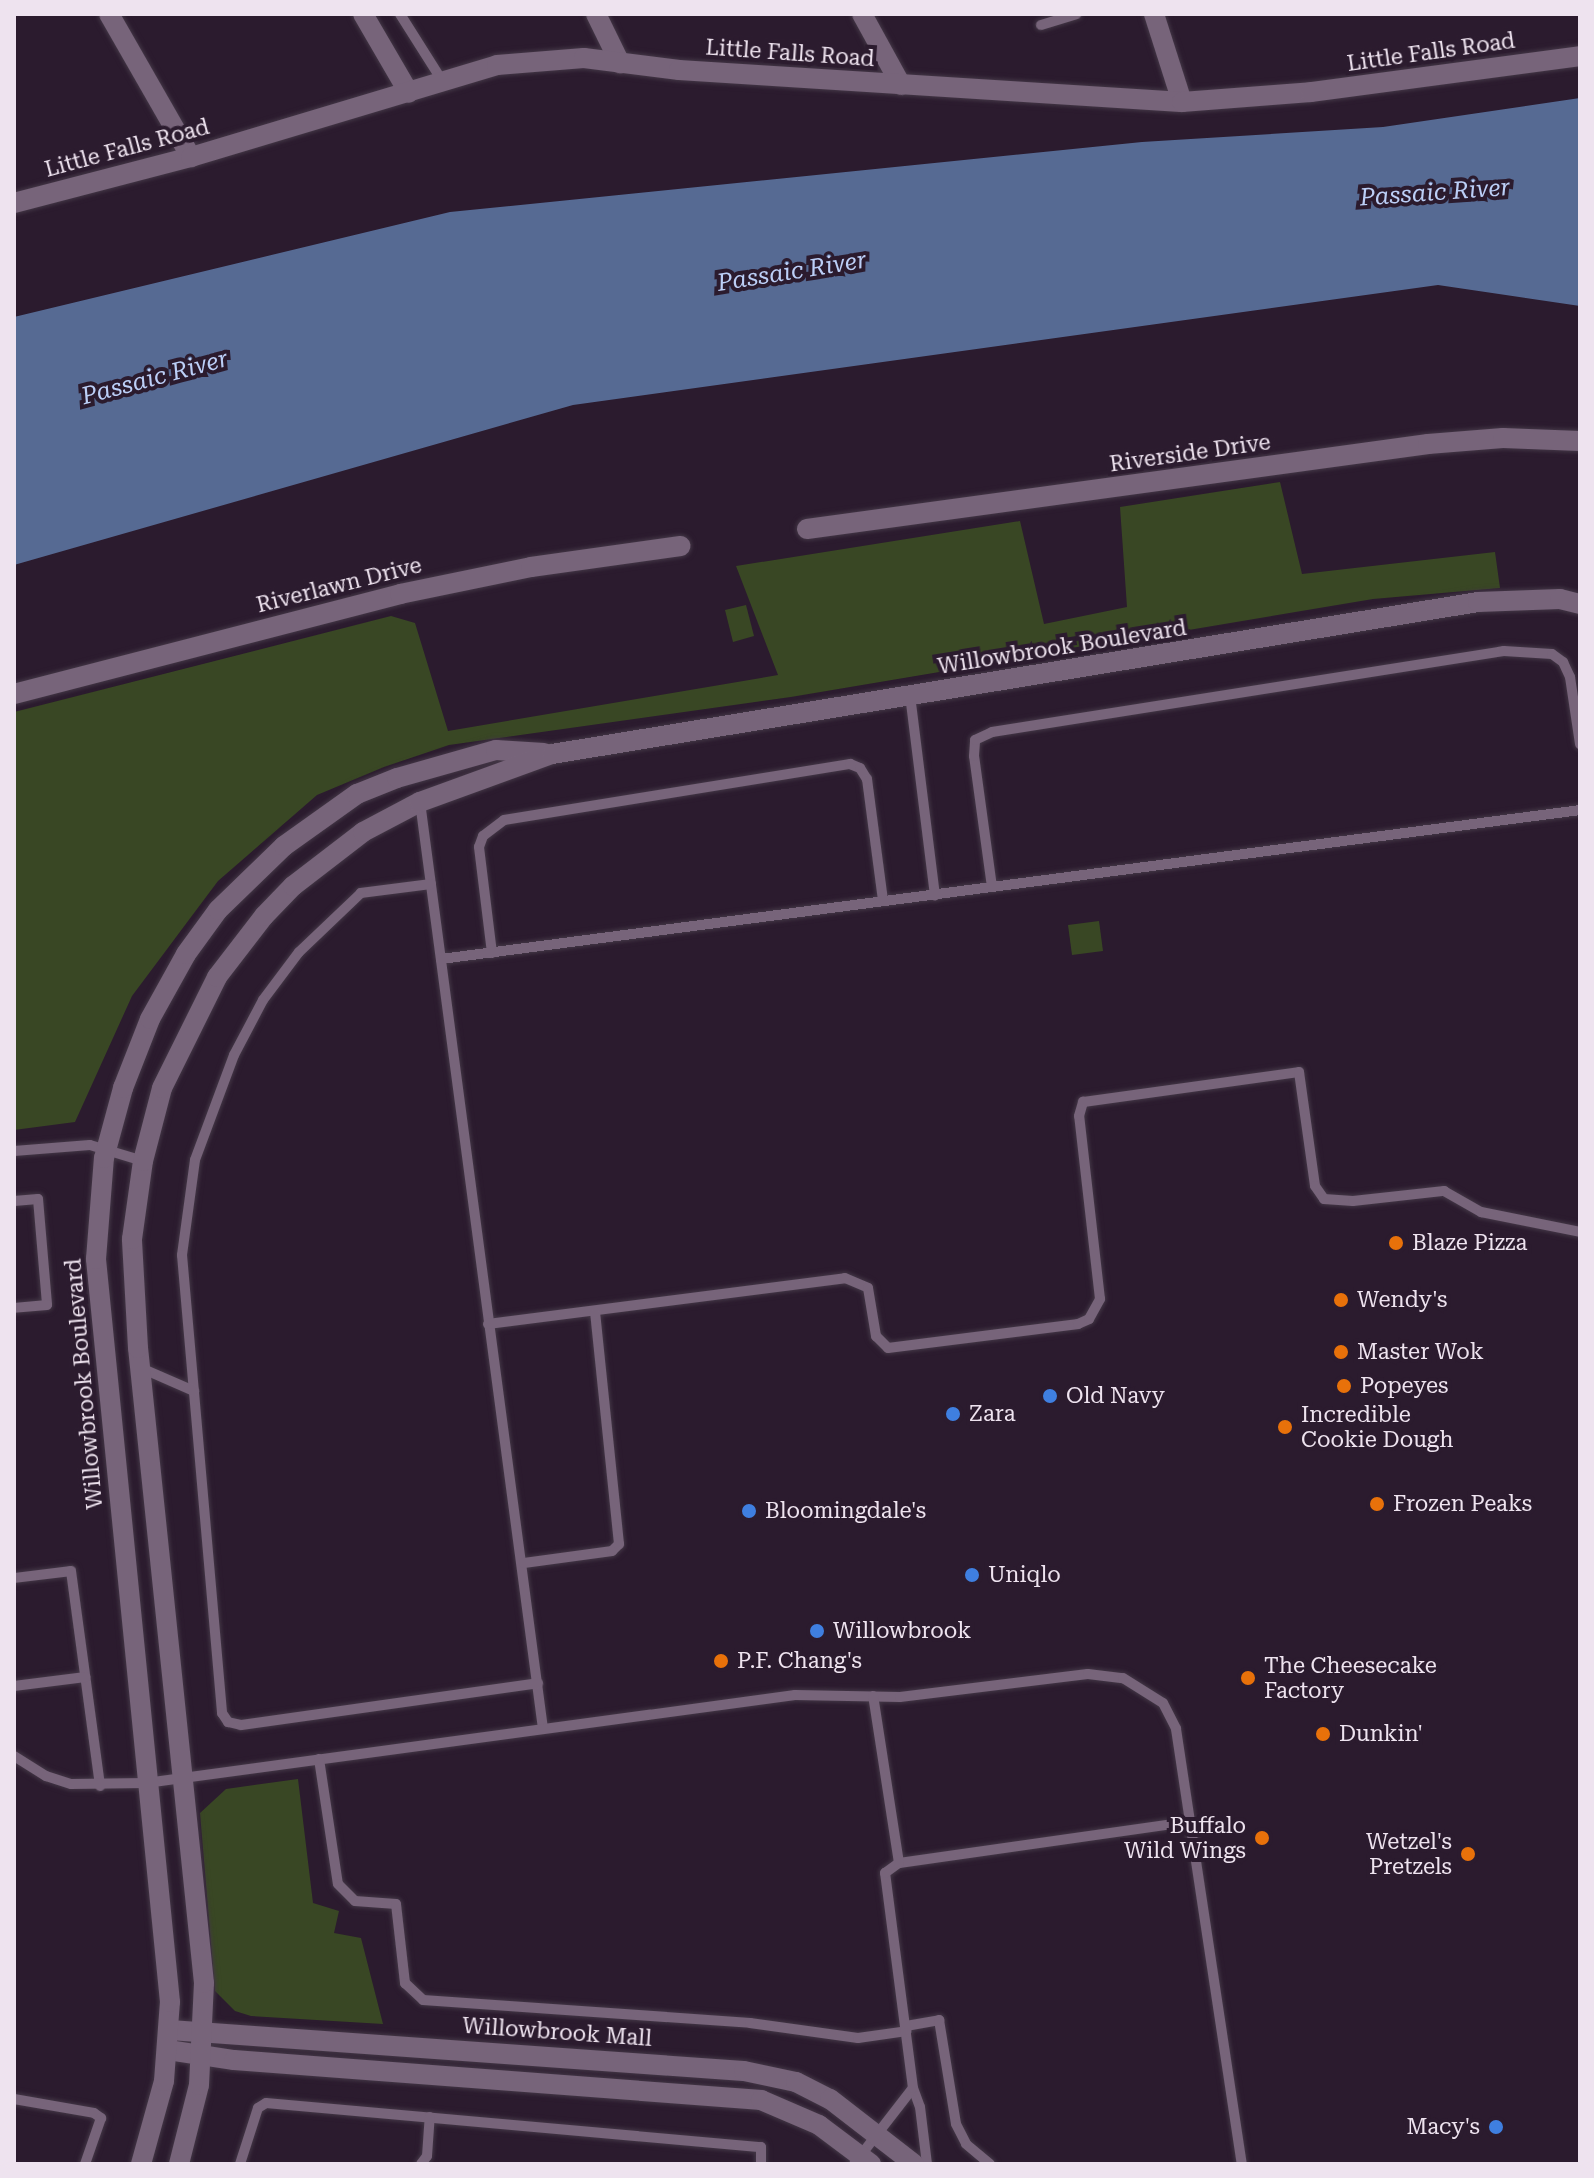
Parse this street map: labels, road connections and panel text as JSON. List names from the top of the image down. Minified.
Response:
{"streets":{"street":["Little Falls Road","Riverside Drive","Riverlawn Drive","Willowbrook Boulevard","Willowbrook Mall"]},"crossings":[["Willowbrook Boulevard","Willowbrook Mall"]],"water":["Passaic River"],"places":["Blaze Pizza","Wendy's","Master Wok","Popeyes","Old Navy","Zara","Incredible Cookie Dough","Frozen Peaks","Bloomingdale's","Uniqlo","Willowbrook","P.F. Chang's","The Cheesecake Factory","Dunkin'","Buffalo Wild Wings","Wetzel's Pretzels","Macy's"]}
